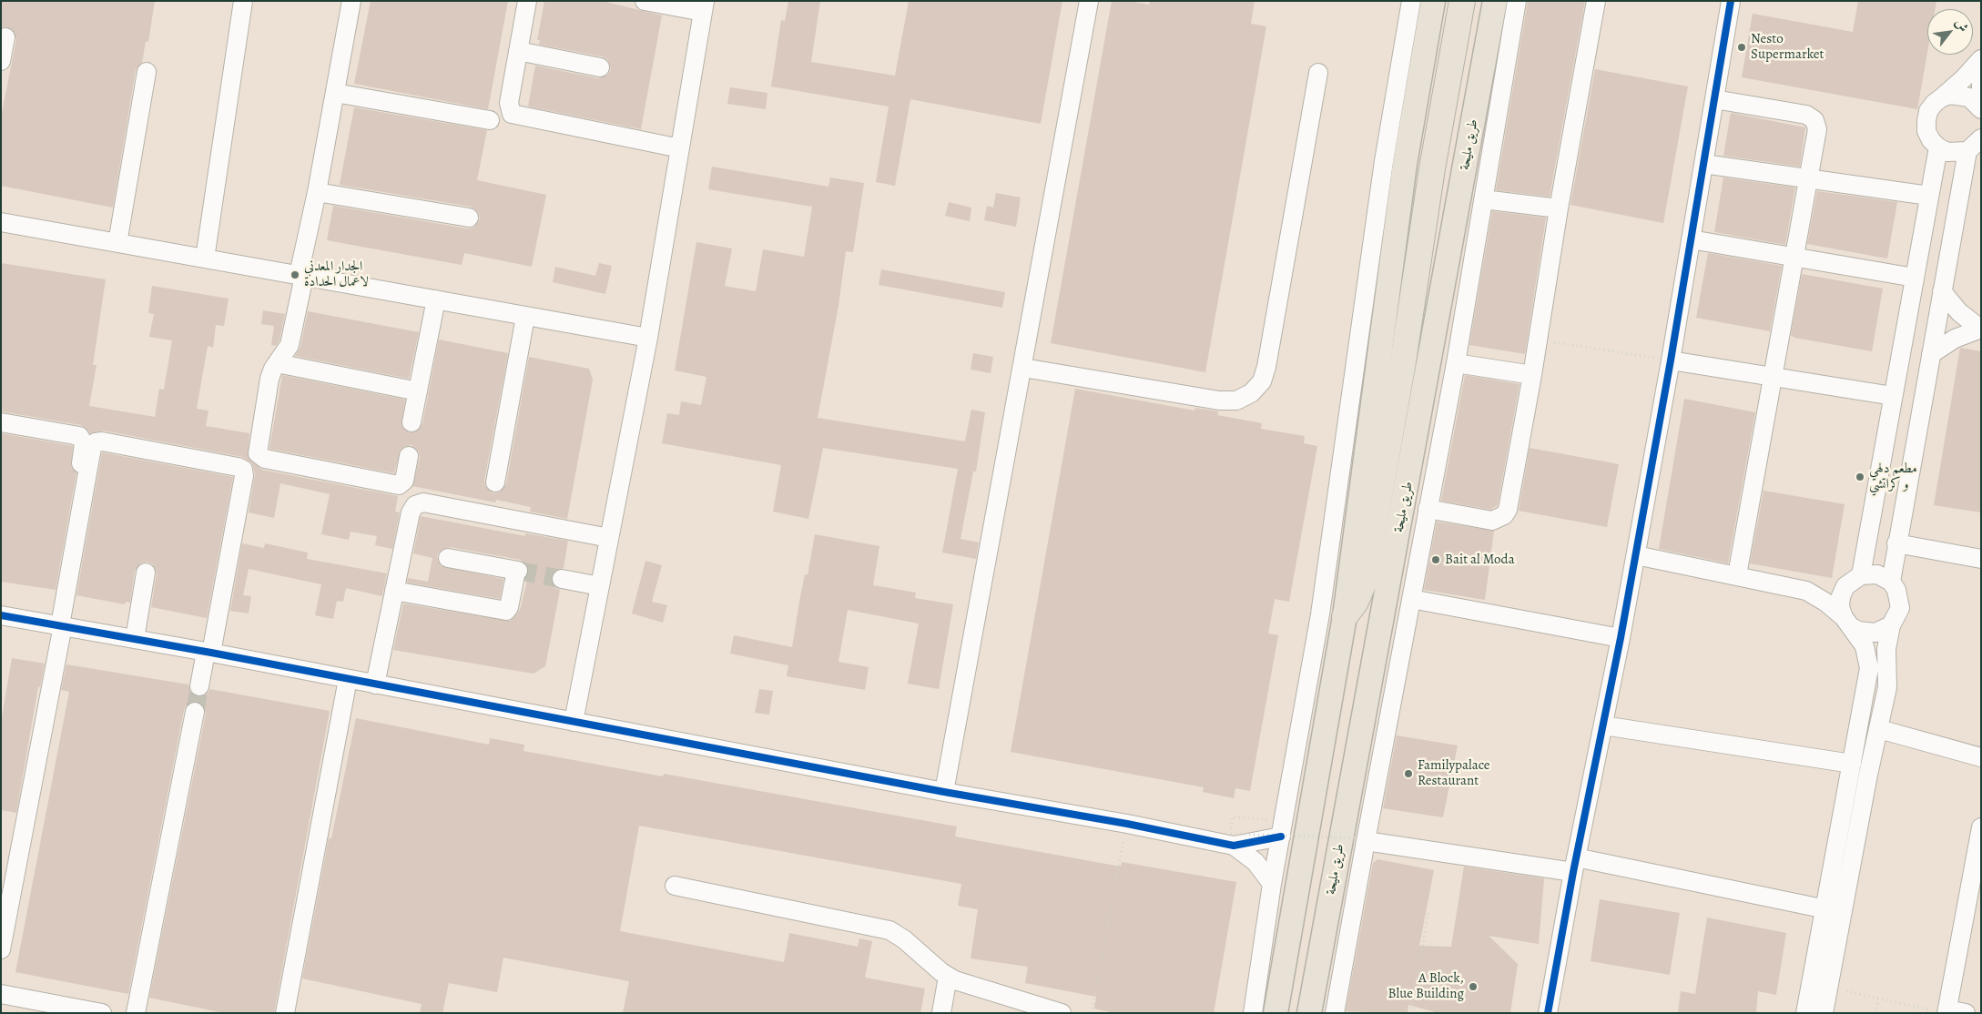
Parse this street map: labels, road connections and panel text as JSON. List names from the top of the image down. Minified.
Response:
{"streets":{"main road":["طريق مليحة"]},"places":["Nesto Supermarket","الجدار المعدني لاعمال الحدادة","مطعم دلهي و كراتشي","Bait al Moda","Familypalace Restaurant","A Block, Blue Building"],"north":"top right"}
